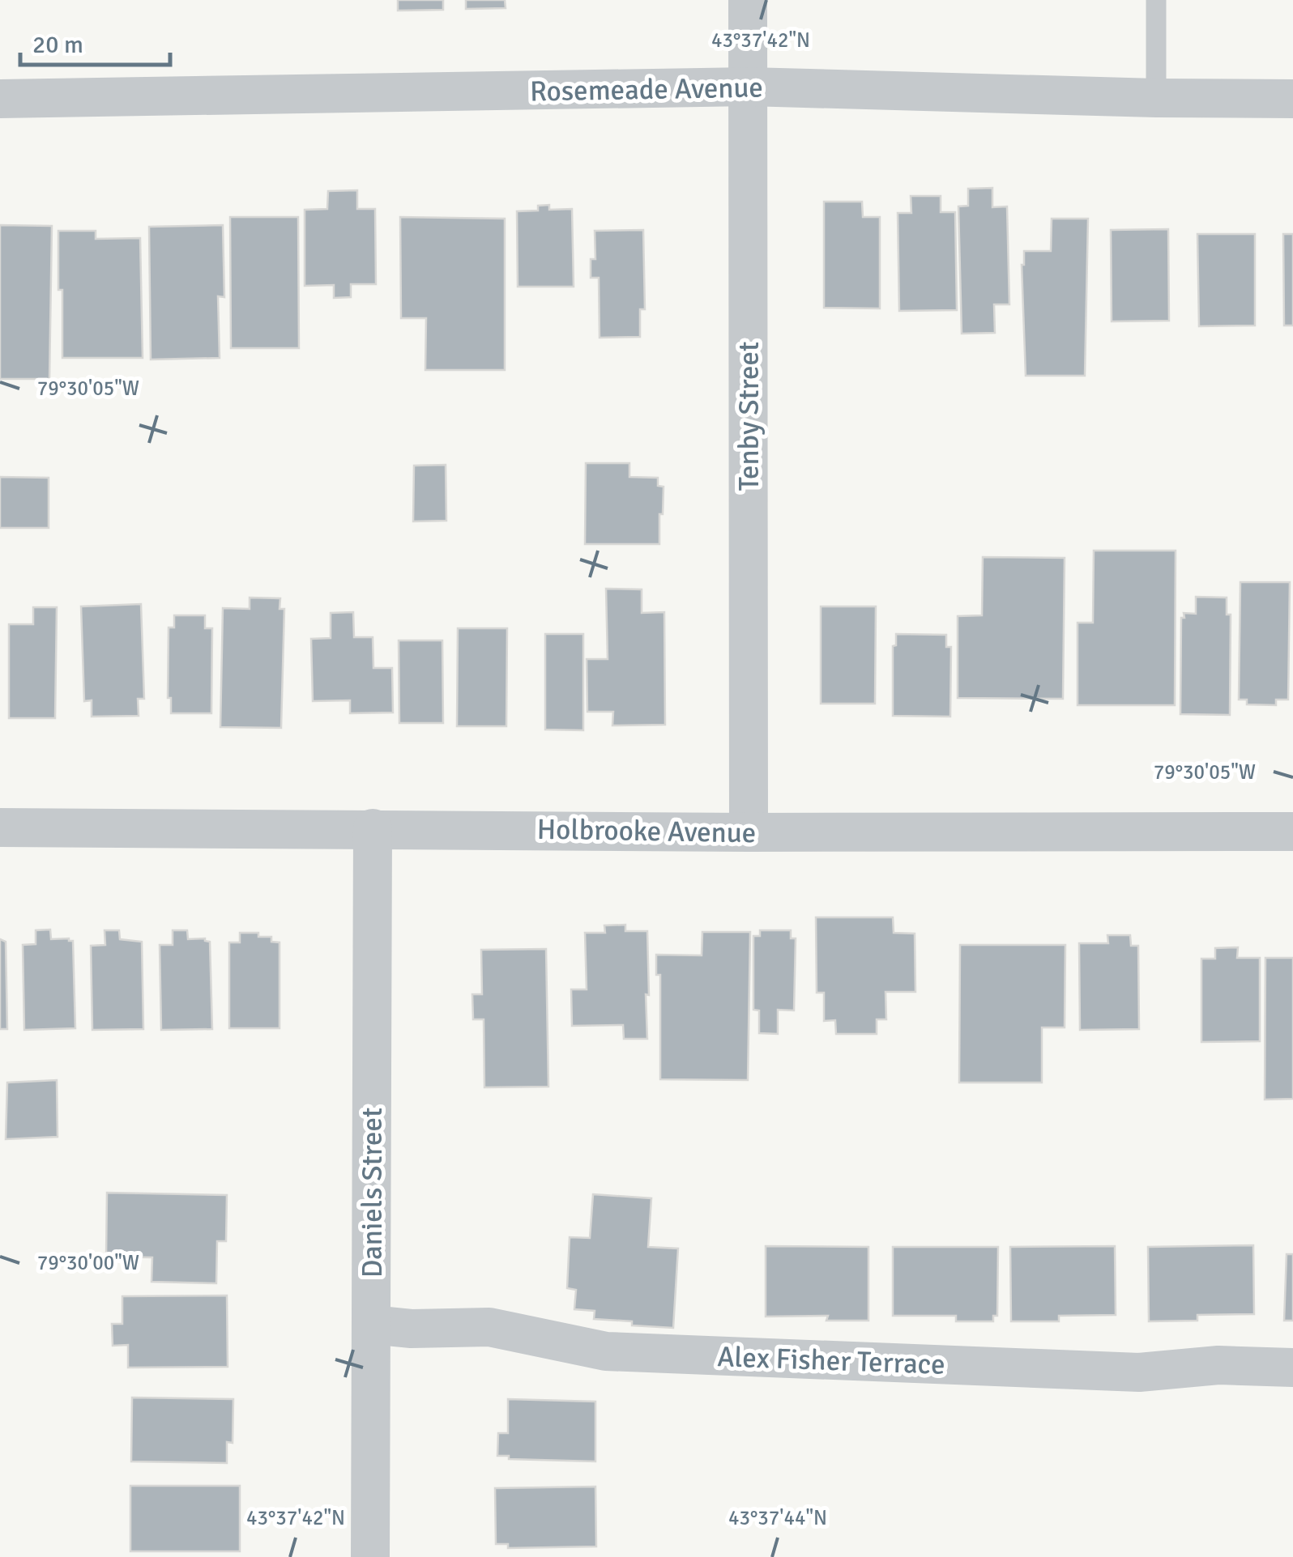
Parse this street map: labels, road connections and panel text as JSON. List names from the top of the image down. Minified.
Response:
{"streets":{"street":["Rosemeade Avenue","Tenby Street","Holbrooke Avenue","Daniels Street","Alex Fisher Terrace"]},"crossings":[["Rosemeade Avenue","Tenby Street"],["Tenby Street","Holbrooke Avenue"],["Holbrooke Avenue","Daniels Street"],["Daniels Street","Alex Fisher Terrace"]],"scale_bar":"20 m","coordinates":["43°37'42\"N","79°30'05\"W","79°30'00\"W","43°37'44\"N"]}
